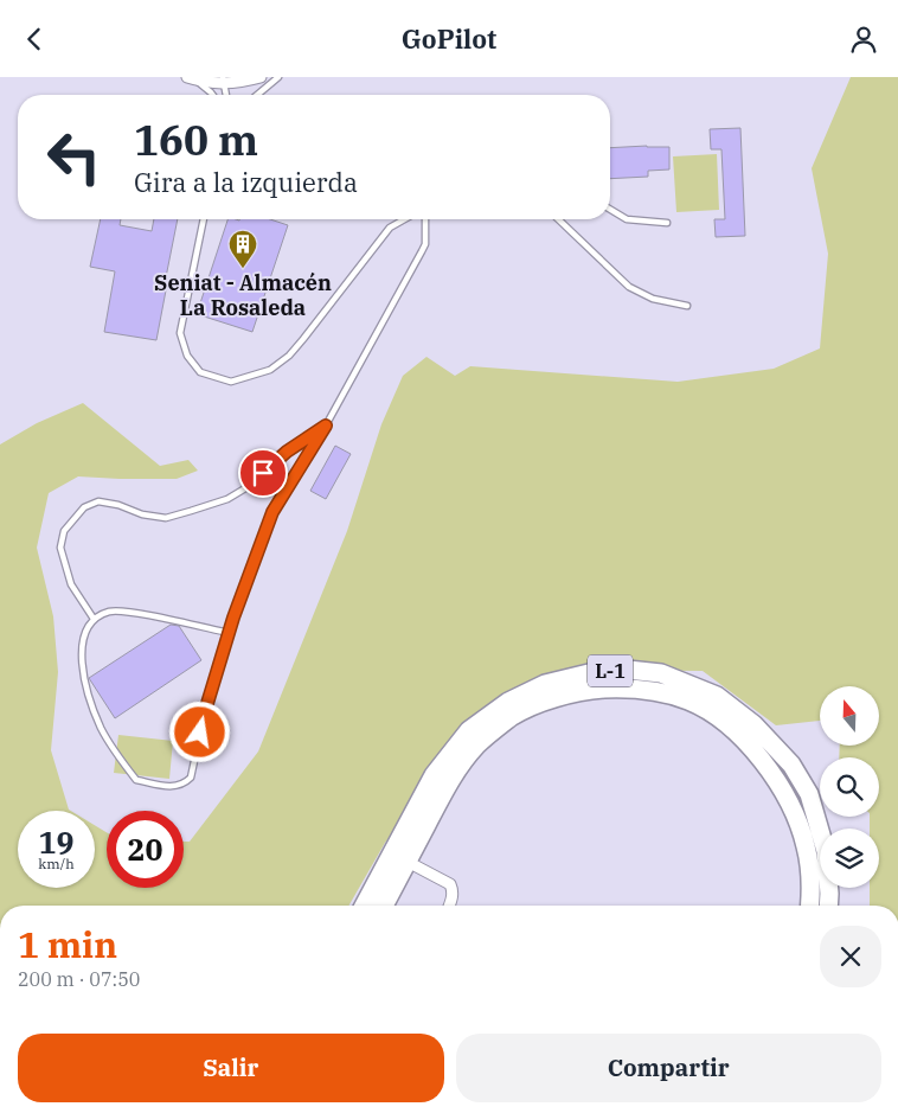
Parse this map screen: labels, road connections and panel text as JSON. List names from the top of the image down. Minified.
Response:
{"streets":{"main road":["L-1"]},"places":{"building":["Seniat - Almacén La Rosaleda"]},"north":"top","page":{"header":"GoPilot","turn":["160 m","Gira a la izquierda"],"speed":"19 km/h","limit":"20","heading":["1 min","200 m · 07:50"],"buttons":["Salir","Compartir"]}}
